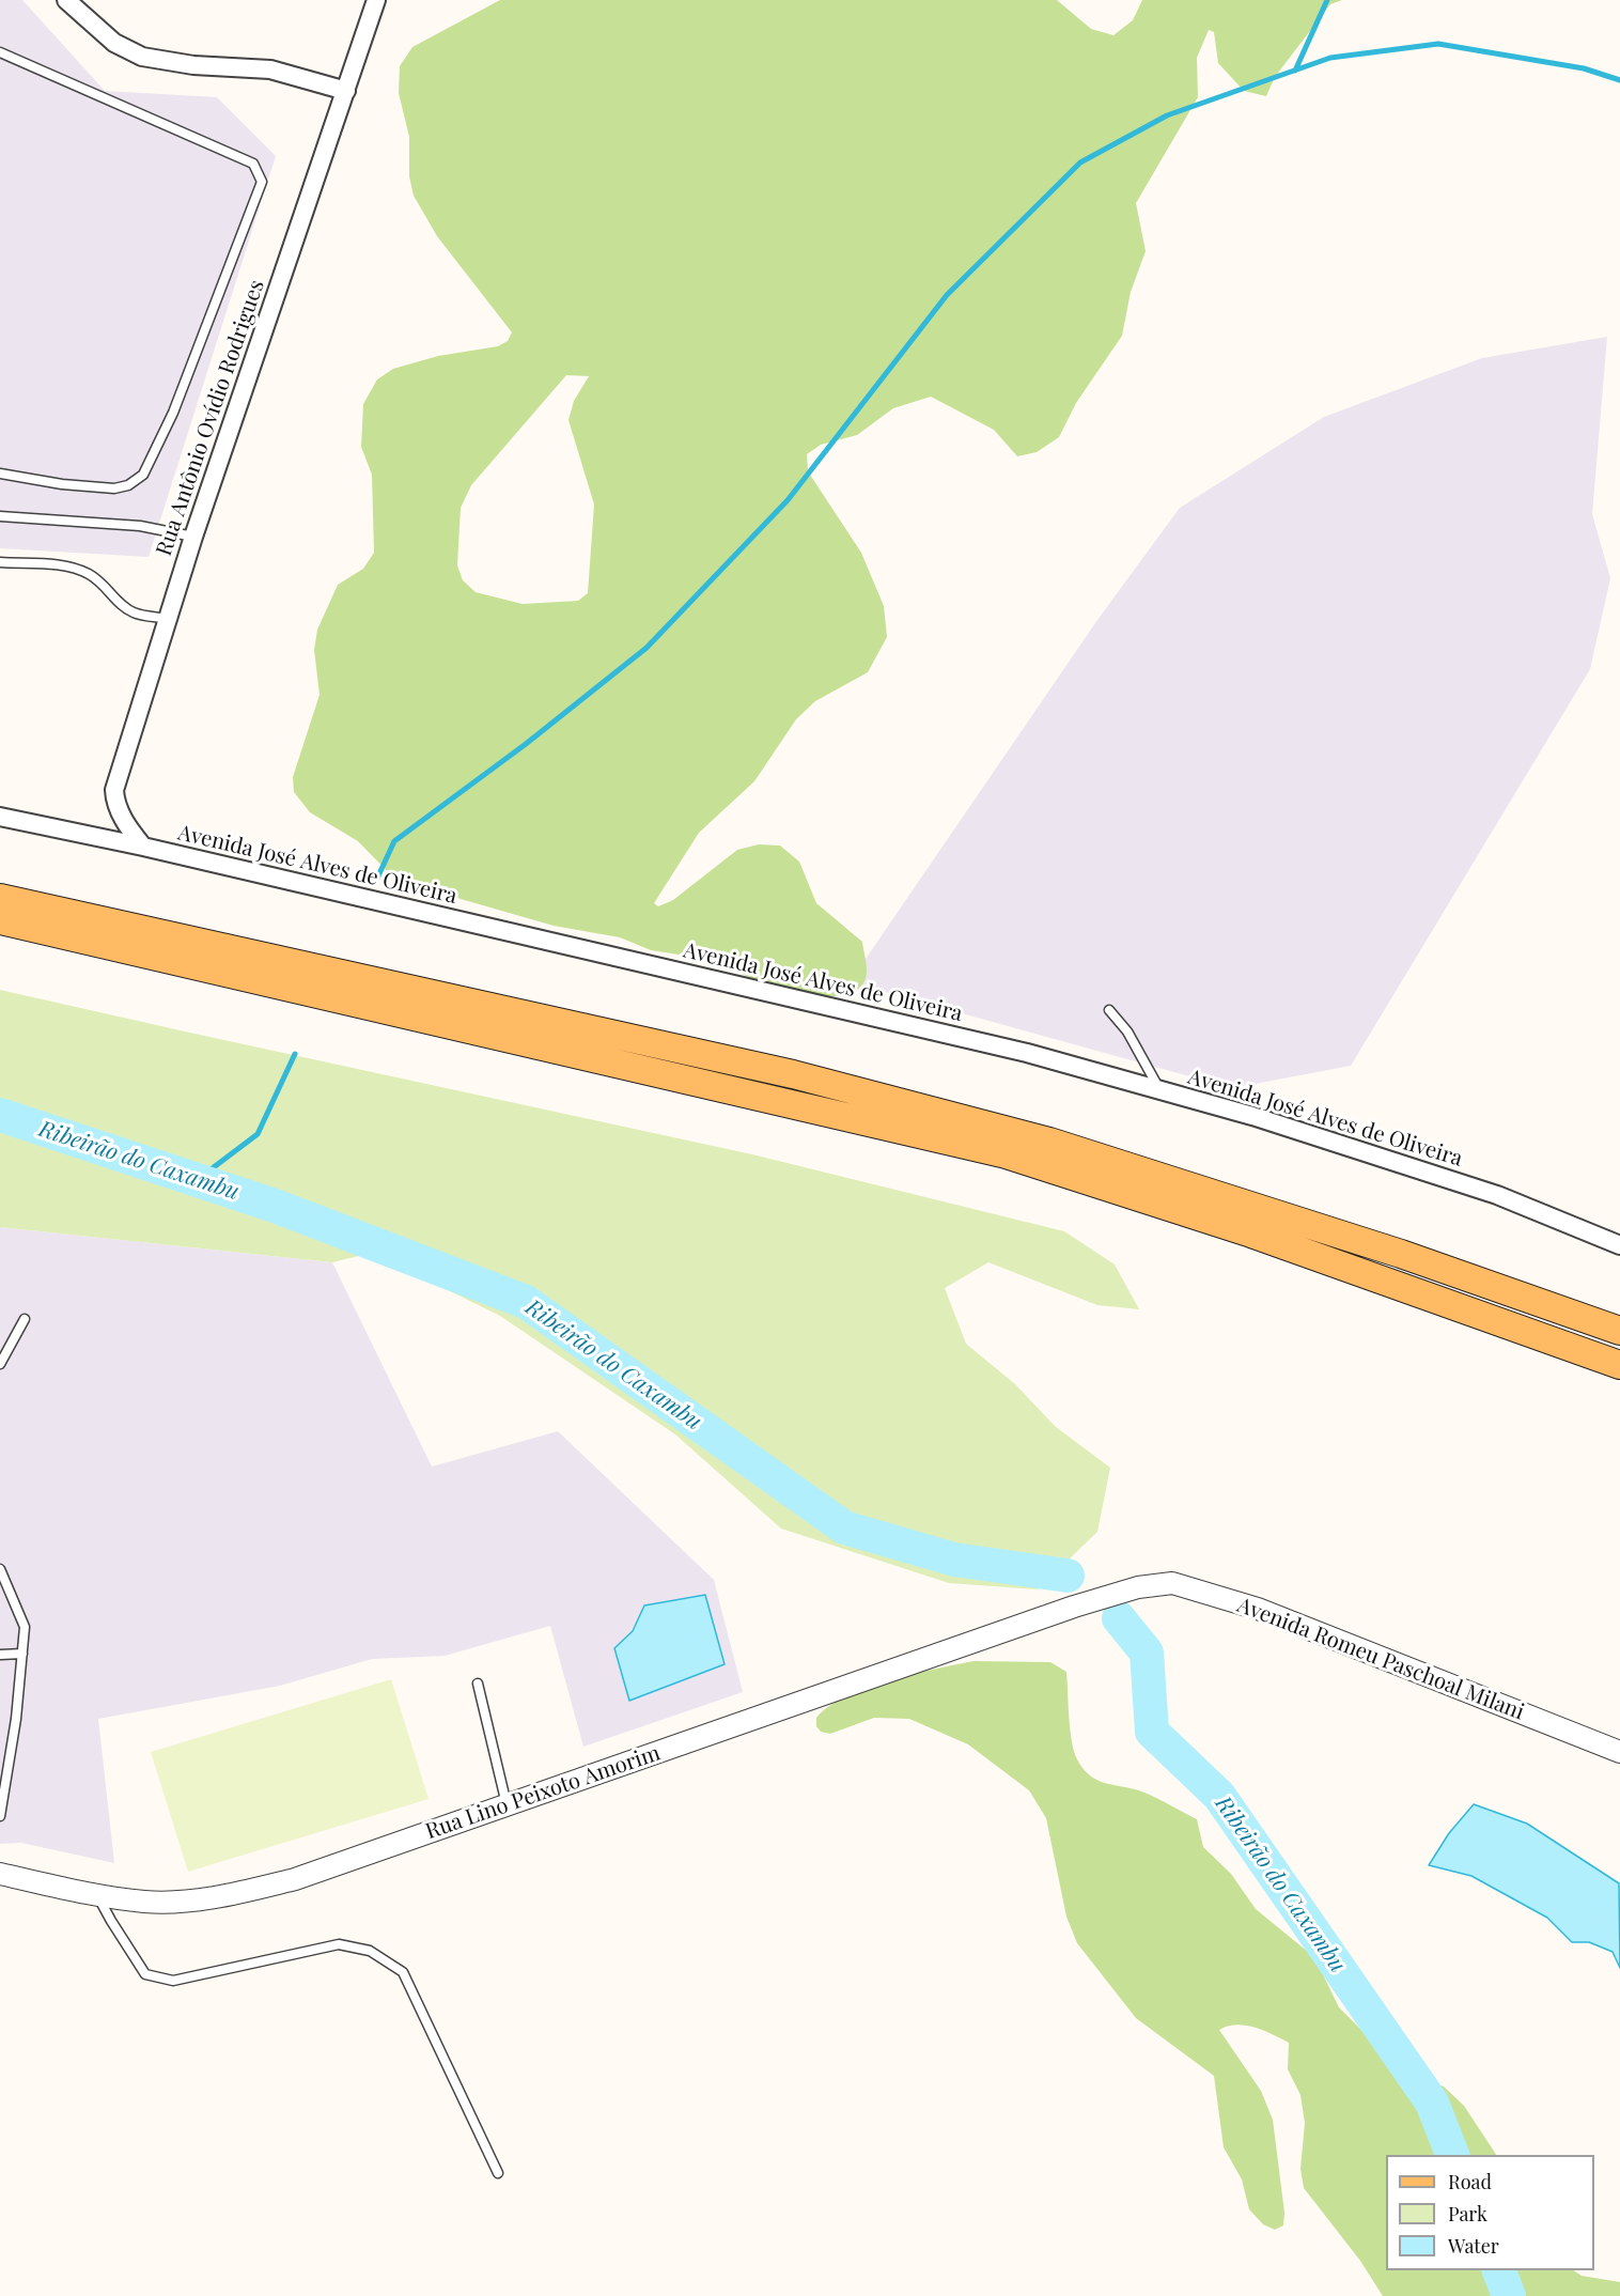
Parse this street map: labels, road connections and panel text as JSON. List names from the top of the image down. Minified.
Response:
{"streets":{"street":["Rua Antônio Ovídio Rodrigues","Avenida José Alves de Oliveira","Avenida Romeu Paschoal Milani","Rua Lino Peixoto Amorim"]},"crossings":[["Rua Antônio Ovídio Rodrigues","Avenida José Alves de Oliveira"],["Avenida Romeu Paschoal Milani","Rua Lino Peixoto Amorim"]],"water":["Ribeirão do Caxambu"],"legend":["Road","Park","Water"]}
